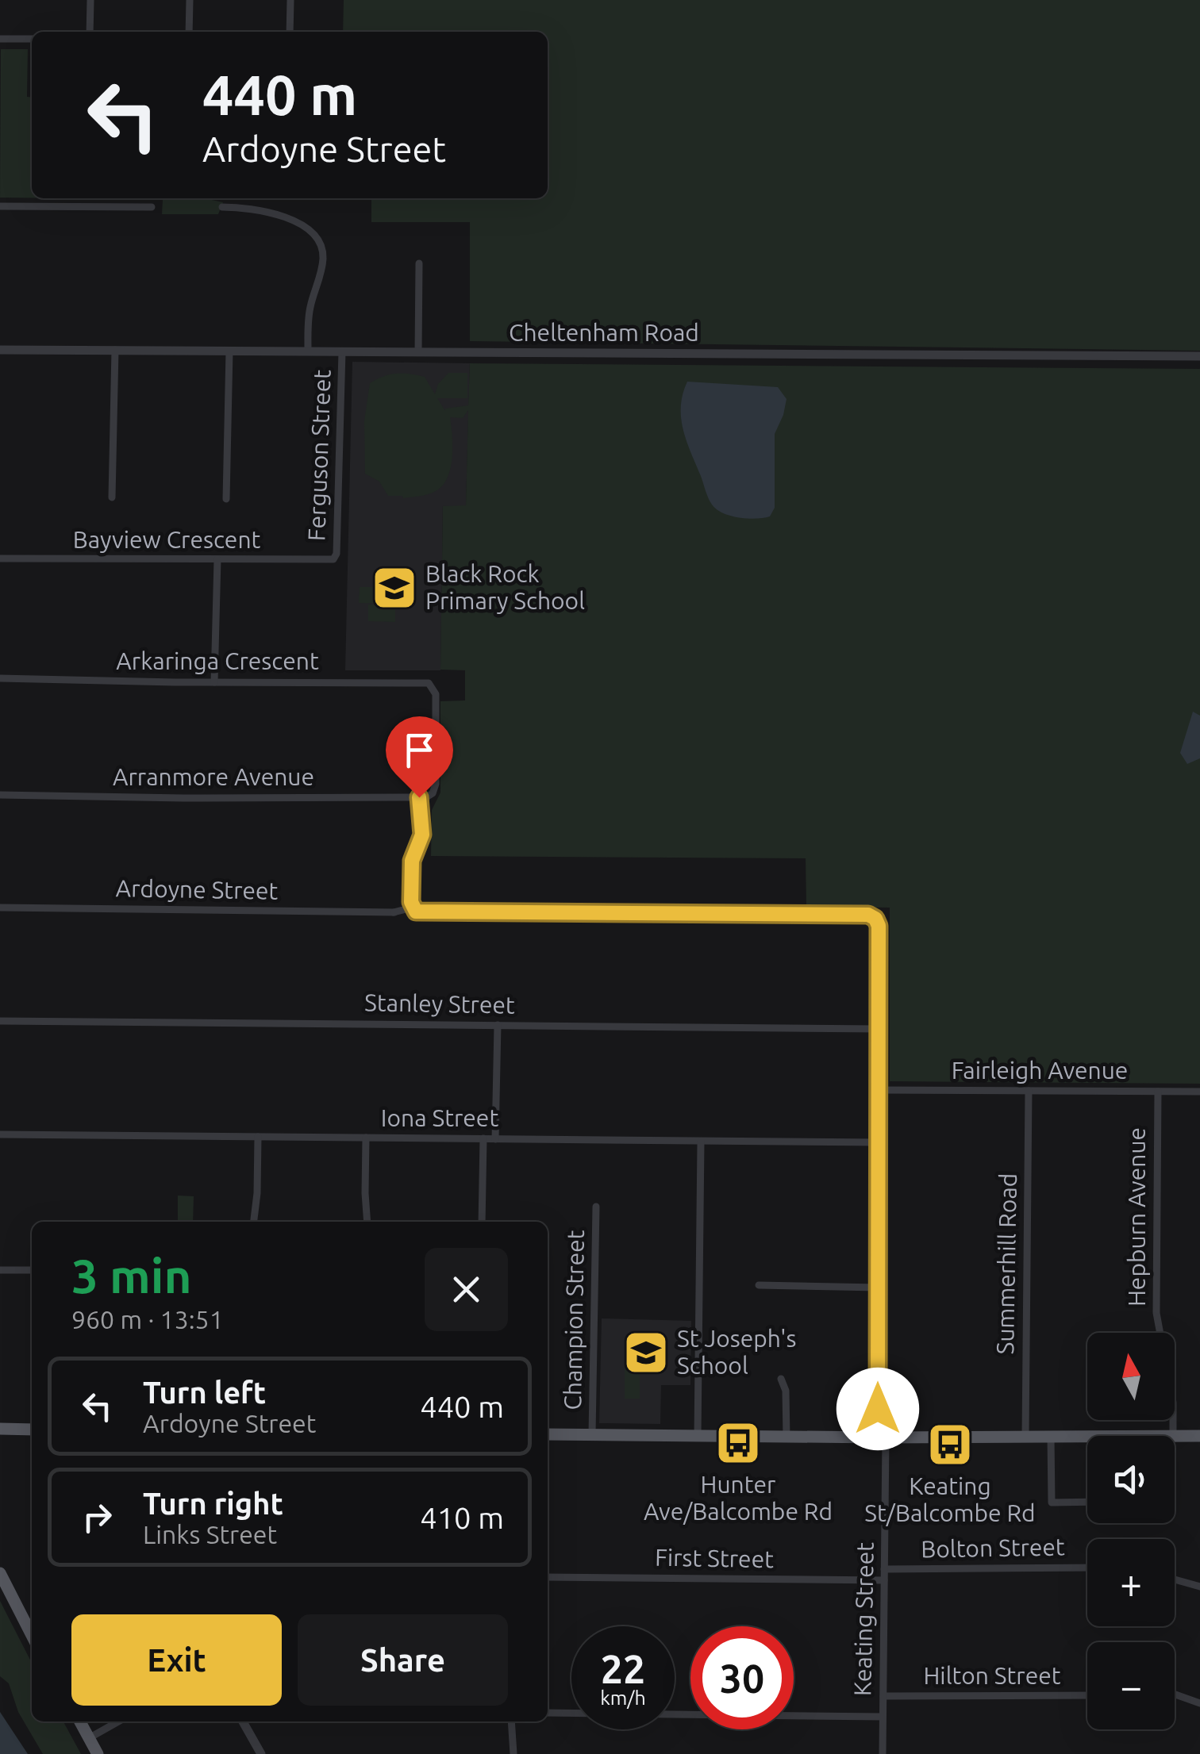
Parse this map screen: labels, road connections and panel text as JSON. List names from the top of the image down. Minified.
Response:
{"streets":{"street":["Cheltenham Road","Ferguson Street","Bayview Crescent","Arkaringa Crescent","Arranmore Avenue","Ardoyne Street","Stanley Street","Fairleigh Avenue","Iona Street","Hepburn Avenue","Summerhill Road","Champion Street","Bolton Street","First Street","Keating Street","Hilton Street"]},"crossings":[["Cheltenham Road","Ferguson Street"],["Ferguson Street","Bayview Crescent"],["Arkaringa Crescent","Arranmore Avenue"],["Ardoyne Street","Keating Street"],["Stanley Street","Keating Street"],["Fairleigh Avenue","Hepburn Avenue"],["Fairleigh Avenue","Summerhill Road"],["Fairleigh Avenue","Keating Street"],["Iona Street","Keating Street"],["Bolton Street","Keating Street"],["First Street","Keating Street"],["Keating Street","Hilton Street"]],"places":{"school or university":["Black Rock Primary School","St Joseph's School"],"bus stop":["Hunter Ave/Balcombe Rd","Keating St/Balcombe Rd"]},"north":"top","page":{"turn":["440 m","Ardoyne Street"],"heading":["3 min","960 m · 13:51"],"map_buttons":["+","−"],"list":[{"name":"Turn left","note":"Ardoyne Street","value":"440 m"},{"name":"Turn right","note":"Links Street","value":"410 m"}],"buttons":["Exit","Share"],"speed":"22 km/h","limit":"30"}}
